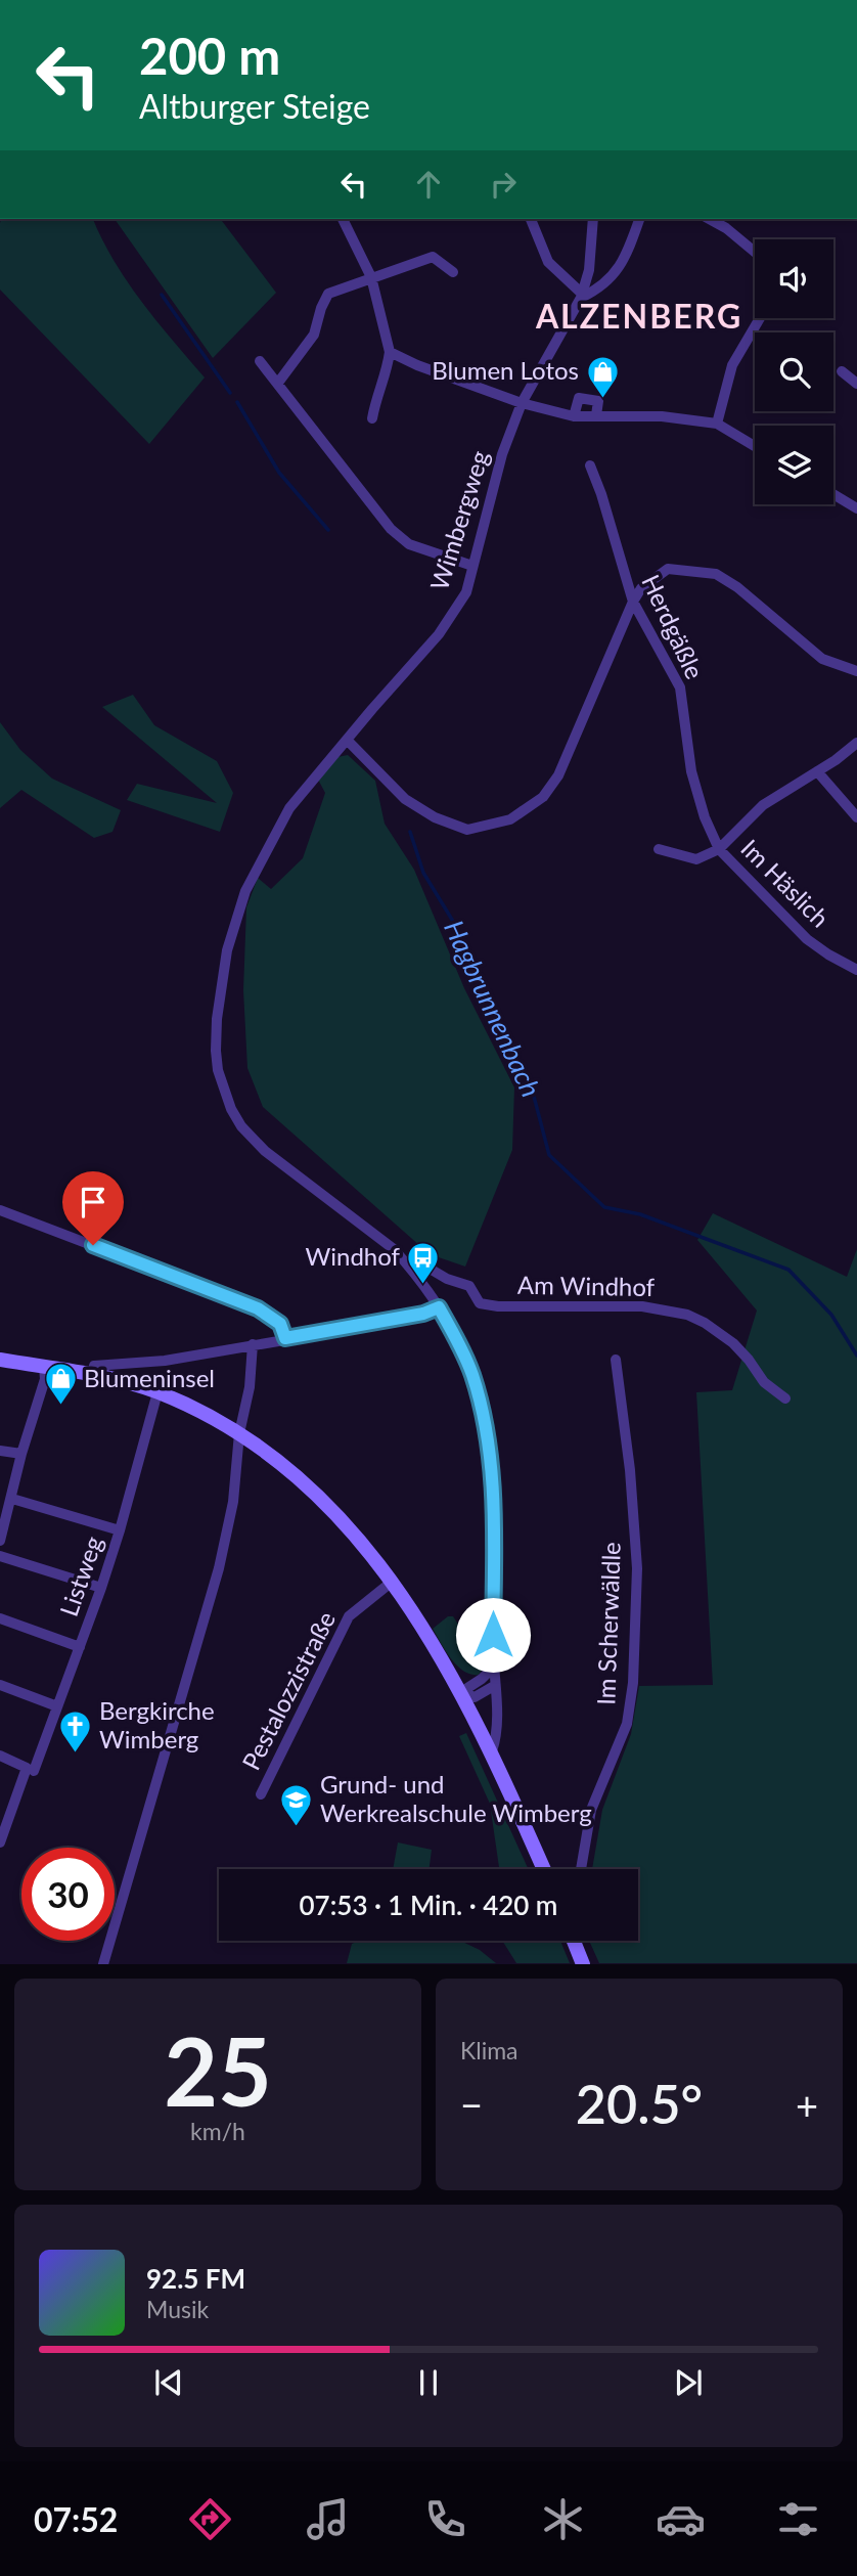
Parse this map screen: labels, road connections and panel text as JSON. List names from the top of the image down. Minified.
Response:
{"streets":{"street":["Wimbergweg","Herdgäßle","Im Häslich","Am Windhof","Listweg","Im Scherwäldle","Pestalozzistraße"]},"crossings":[["Wimbergweg","Am Windhof"],["Herdgäßle","Im Häslich"]],"districts":["ALZENBERG"],"water":["Hagbrunnenbach"],"places":{"shop":["Blumen Lotos","Blumeninsel"],"bus stop":["Windhof"],"church":["Bergkirche Wimberg"],"school or university":["Grund- und Werkrealschule Wimberg"]},"page":{"turn":["200 m","Altburger Steige"],"limit":"30","trip":"07:53 · 1 Min. · 420 m","tile":[["25","km/h"],"Klima"],"heat":["−","20.5°","+"],"song":["92.5 FM","Musik"],"tabs":"07:52"}}
